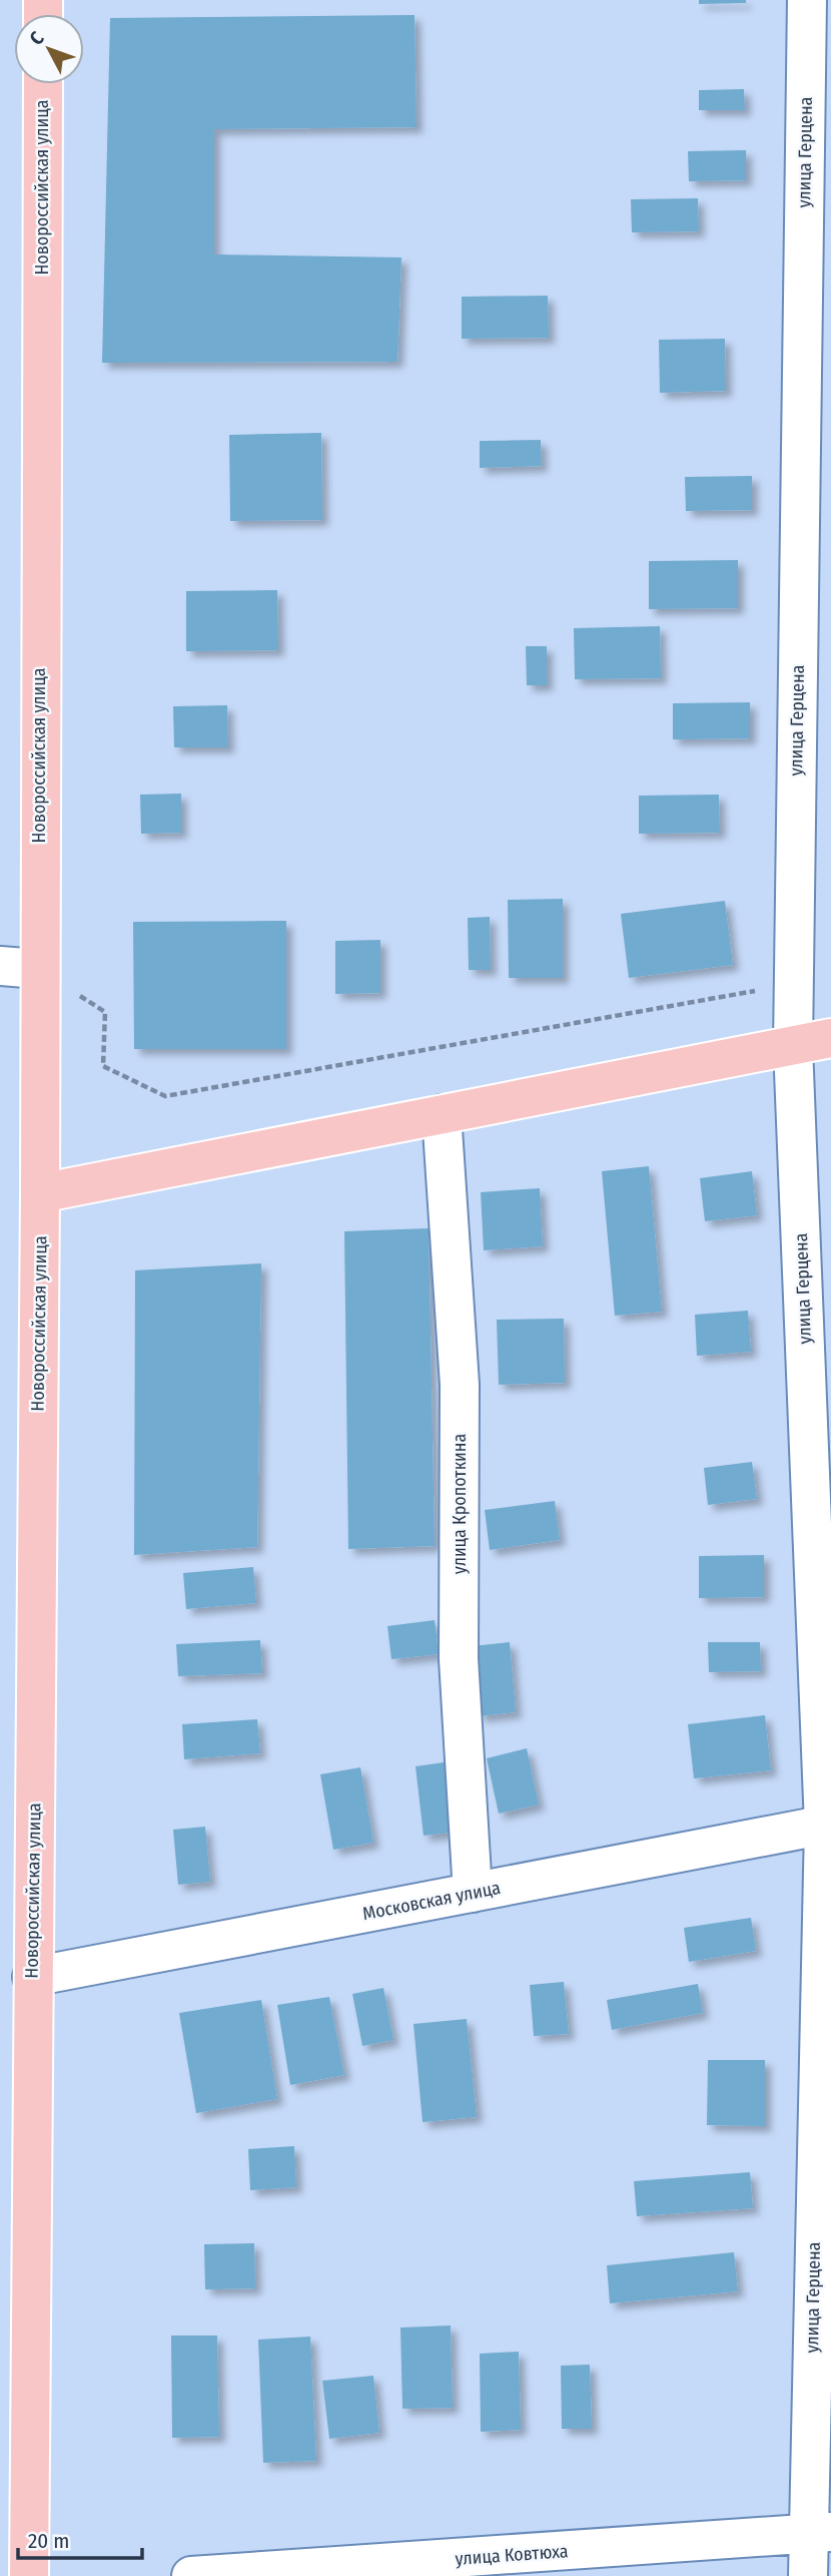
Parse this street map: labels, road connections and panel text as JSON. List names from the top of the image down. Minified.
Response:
{"streets":{"main road":["Новороссийская улица"],"street":["улица Герцена","улица Кропоткина","Московская улица","улица Ковтюха"]},"crossings":[["улица Герцена","Московская улица"],["улица Герцена","улица Ковтюха"],["Новороссийская улица","Московская улица"],["улица Кропоткина","Московская улица"]],"scale_bar":"20 m","north":"top left"}
